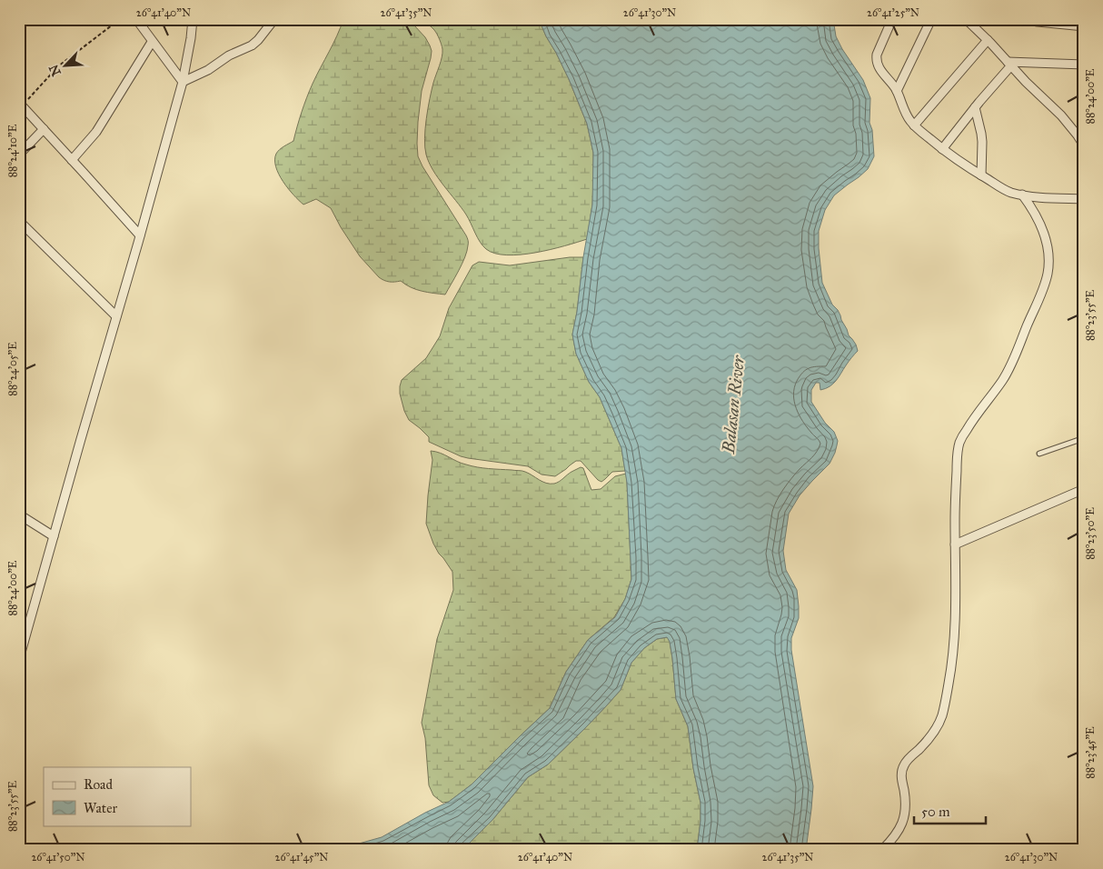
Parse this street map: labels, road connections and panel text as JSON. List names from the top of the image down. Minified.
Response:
{"water":["Balasan River"],"legend":["Road","Water"],"scale_bar":"50 m","north":"bottom left","coordinates":["26°41'40\"N","26°41'35\"N","26°41'30\"N","26°41'25\"N","88°24'00\"E","88°24'10\"E","88°23'55\"E","88°24'05\"E","88°23'50\"E","88°23'45\"E","26°41'50\"N","26°41'45\"N"]}
